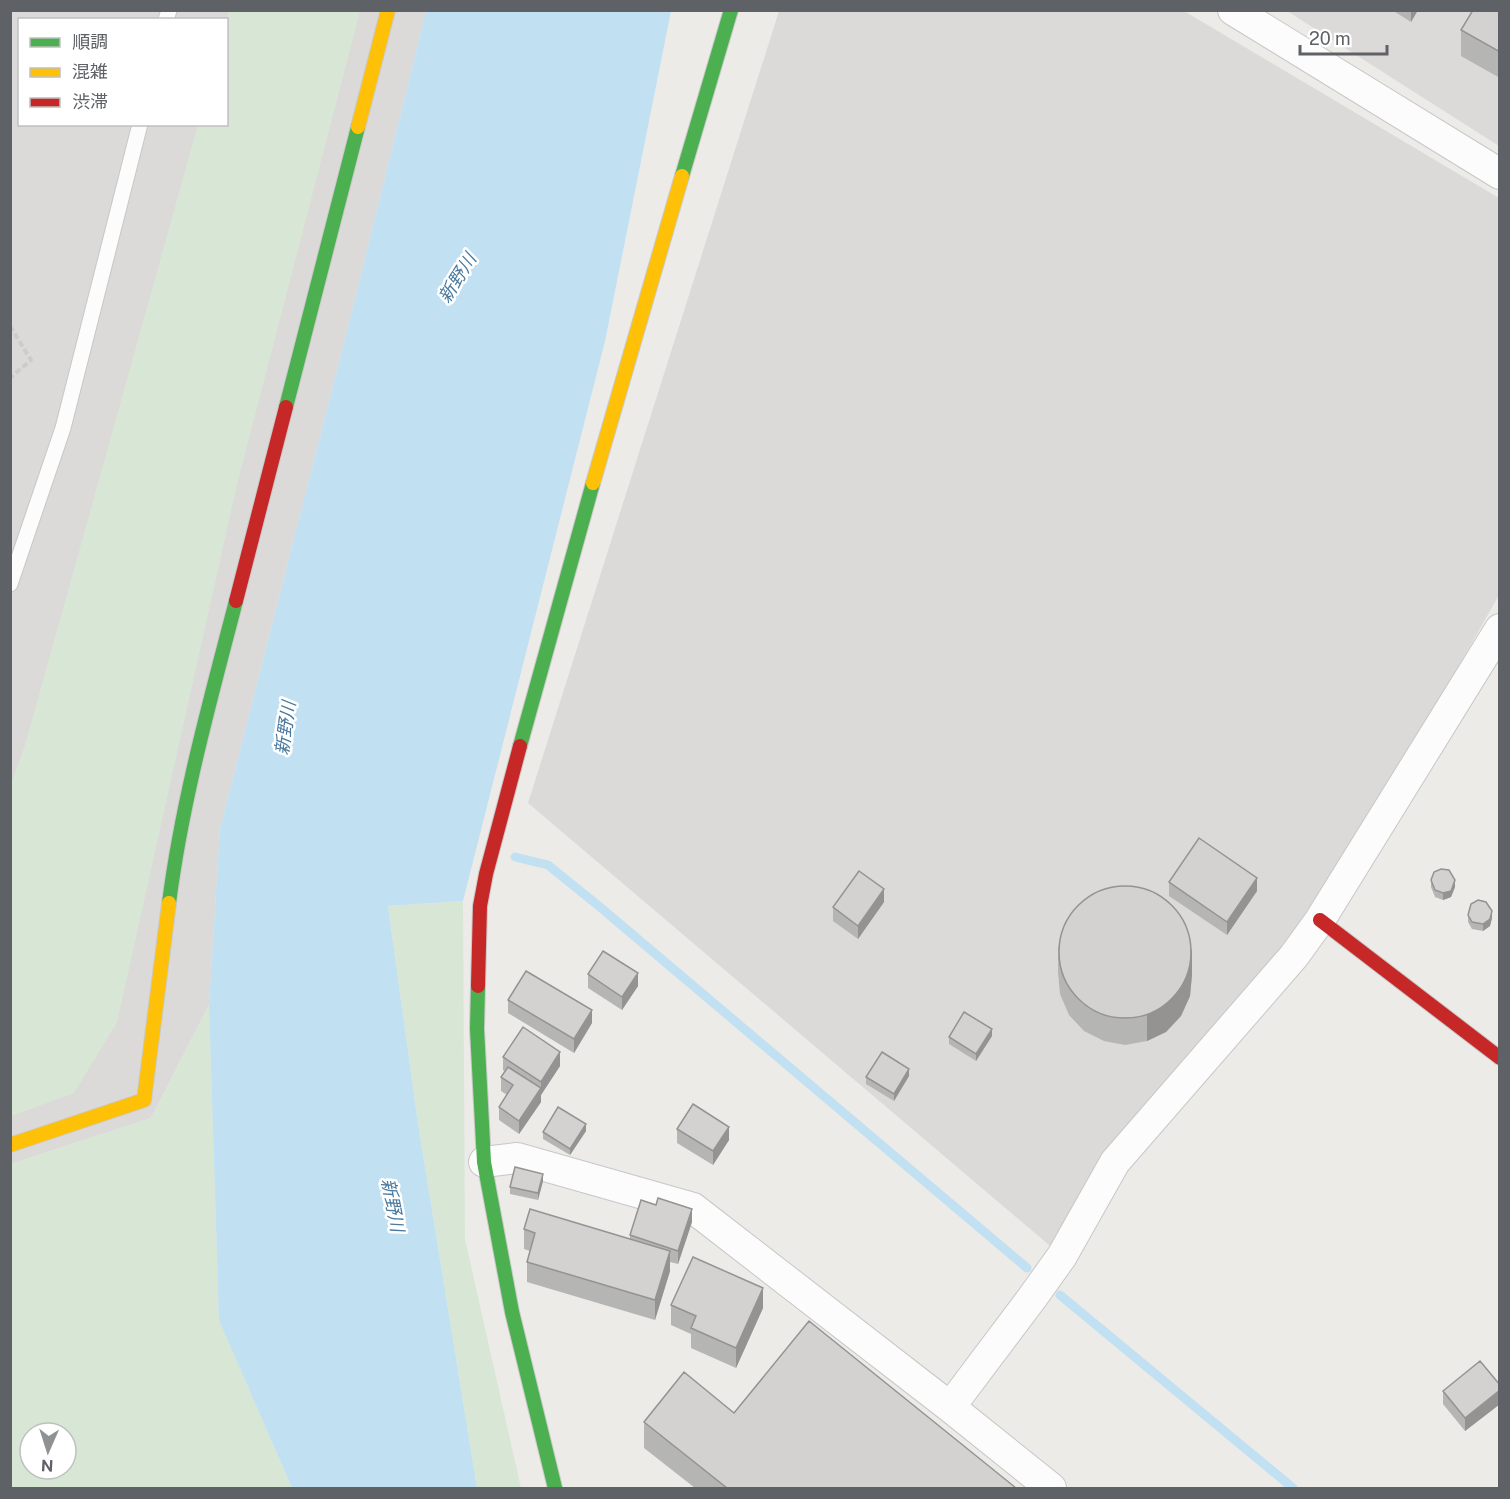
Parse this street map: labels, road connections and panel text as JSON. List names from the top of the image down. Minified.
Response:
{"water":["新野川"],"legend":["順調","混雑","渋滞"],"scale_bar":"20 m","north":"bottom"}
